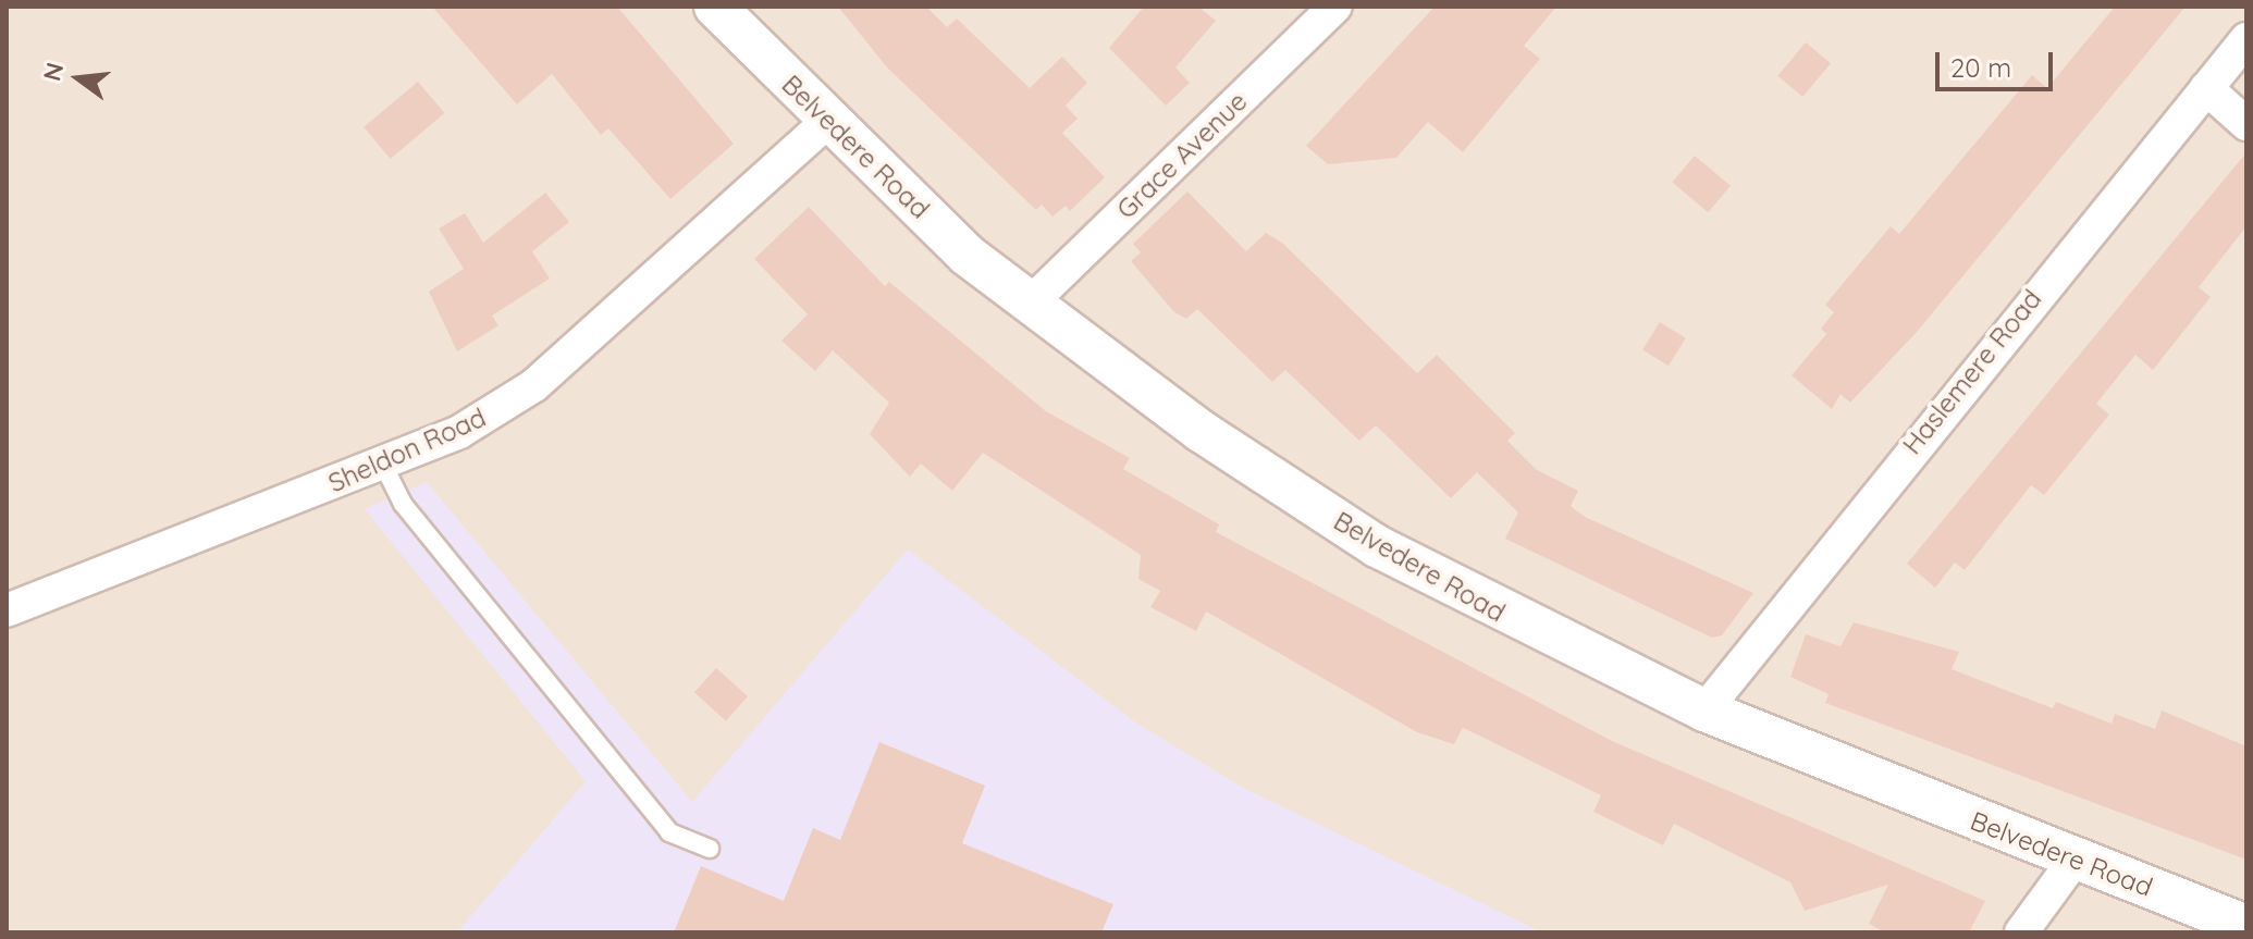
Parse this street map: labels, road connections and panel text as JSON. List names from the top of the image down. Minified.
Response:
{"streets":{"street":["Belvedere Road","Grace Avenue","Haslemere Road","Sheldon Road"]},"crossings":[["Belvedere Road","Grace Avenue"],["Belvedere Road","Haslemere Road"],["Belvedere Road","Sheldon Road"]],"scale_bar":"20 m","north":"left"}
